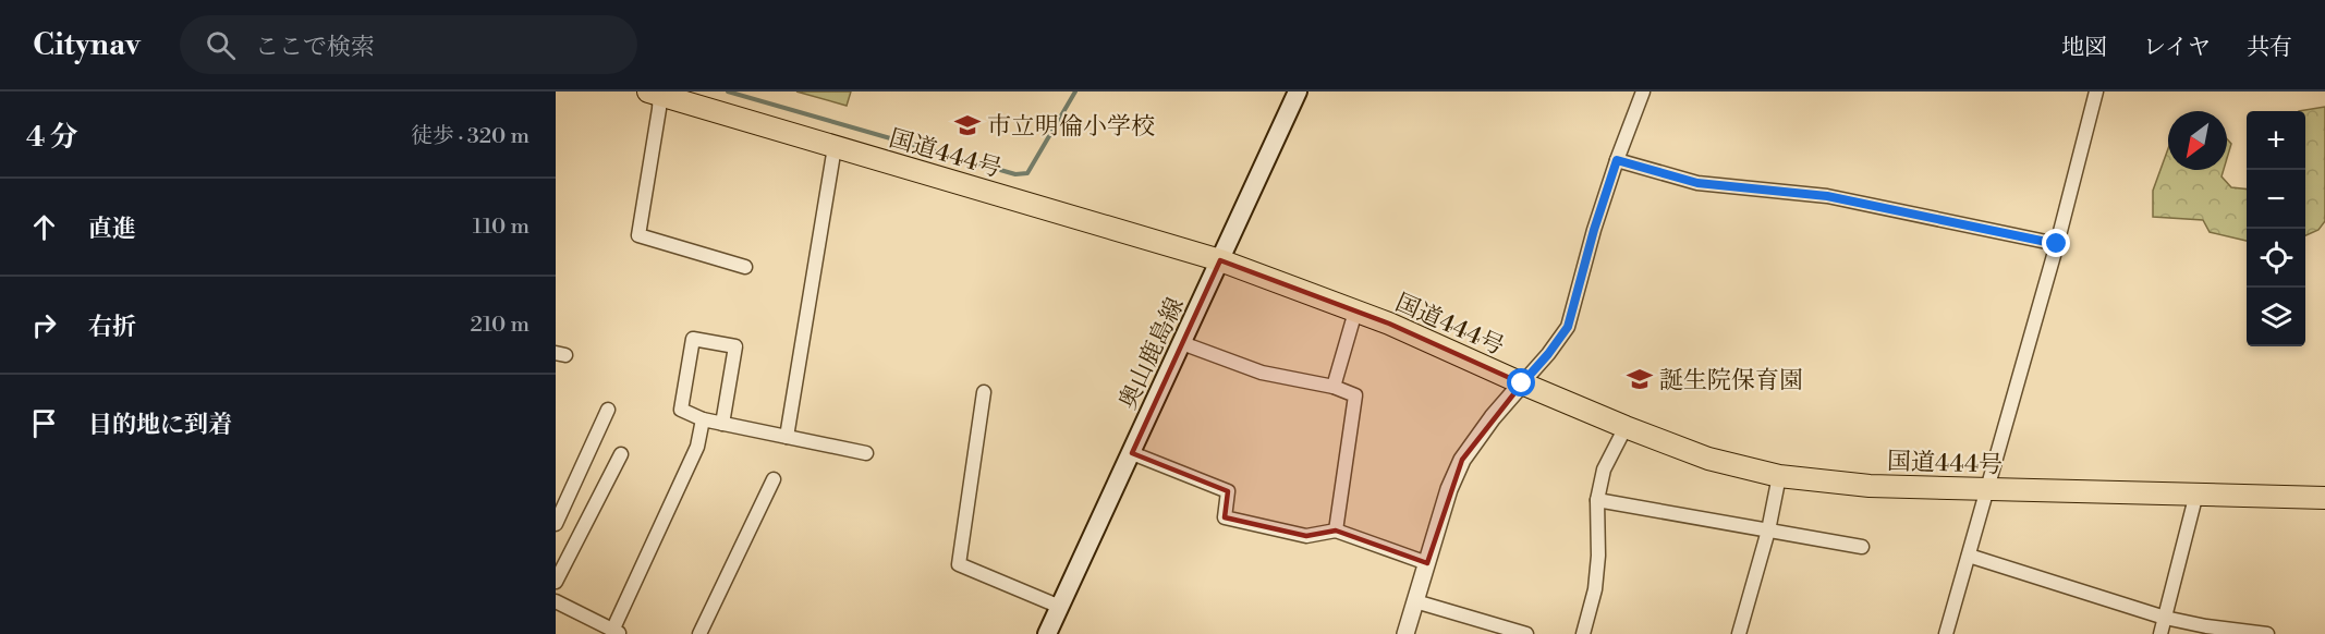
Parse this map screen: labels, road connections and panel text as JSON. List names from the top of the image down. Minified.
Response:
{"streets":{"highway":["国道444号"],"main road":["奥山鹿島線"]},"crossings":[["国道444号","奥山鹿島線"]],"places":{"school or university":["市立明倫小学校","誕生院保育園"]},"north":"bottom left","page":{"header":"Citynav","search":"ここで検索","nav":["地図","レイヤ","共有"],"heading":["4 分","徒歩 · 320 m"],"map_buttons":["+","−"],"list":[["直進","110 m"],["右折","210 m"],"目的地に到着"]}}
